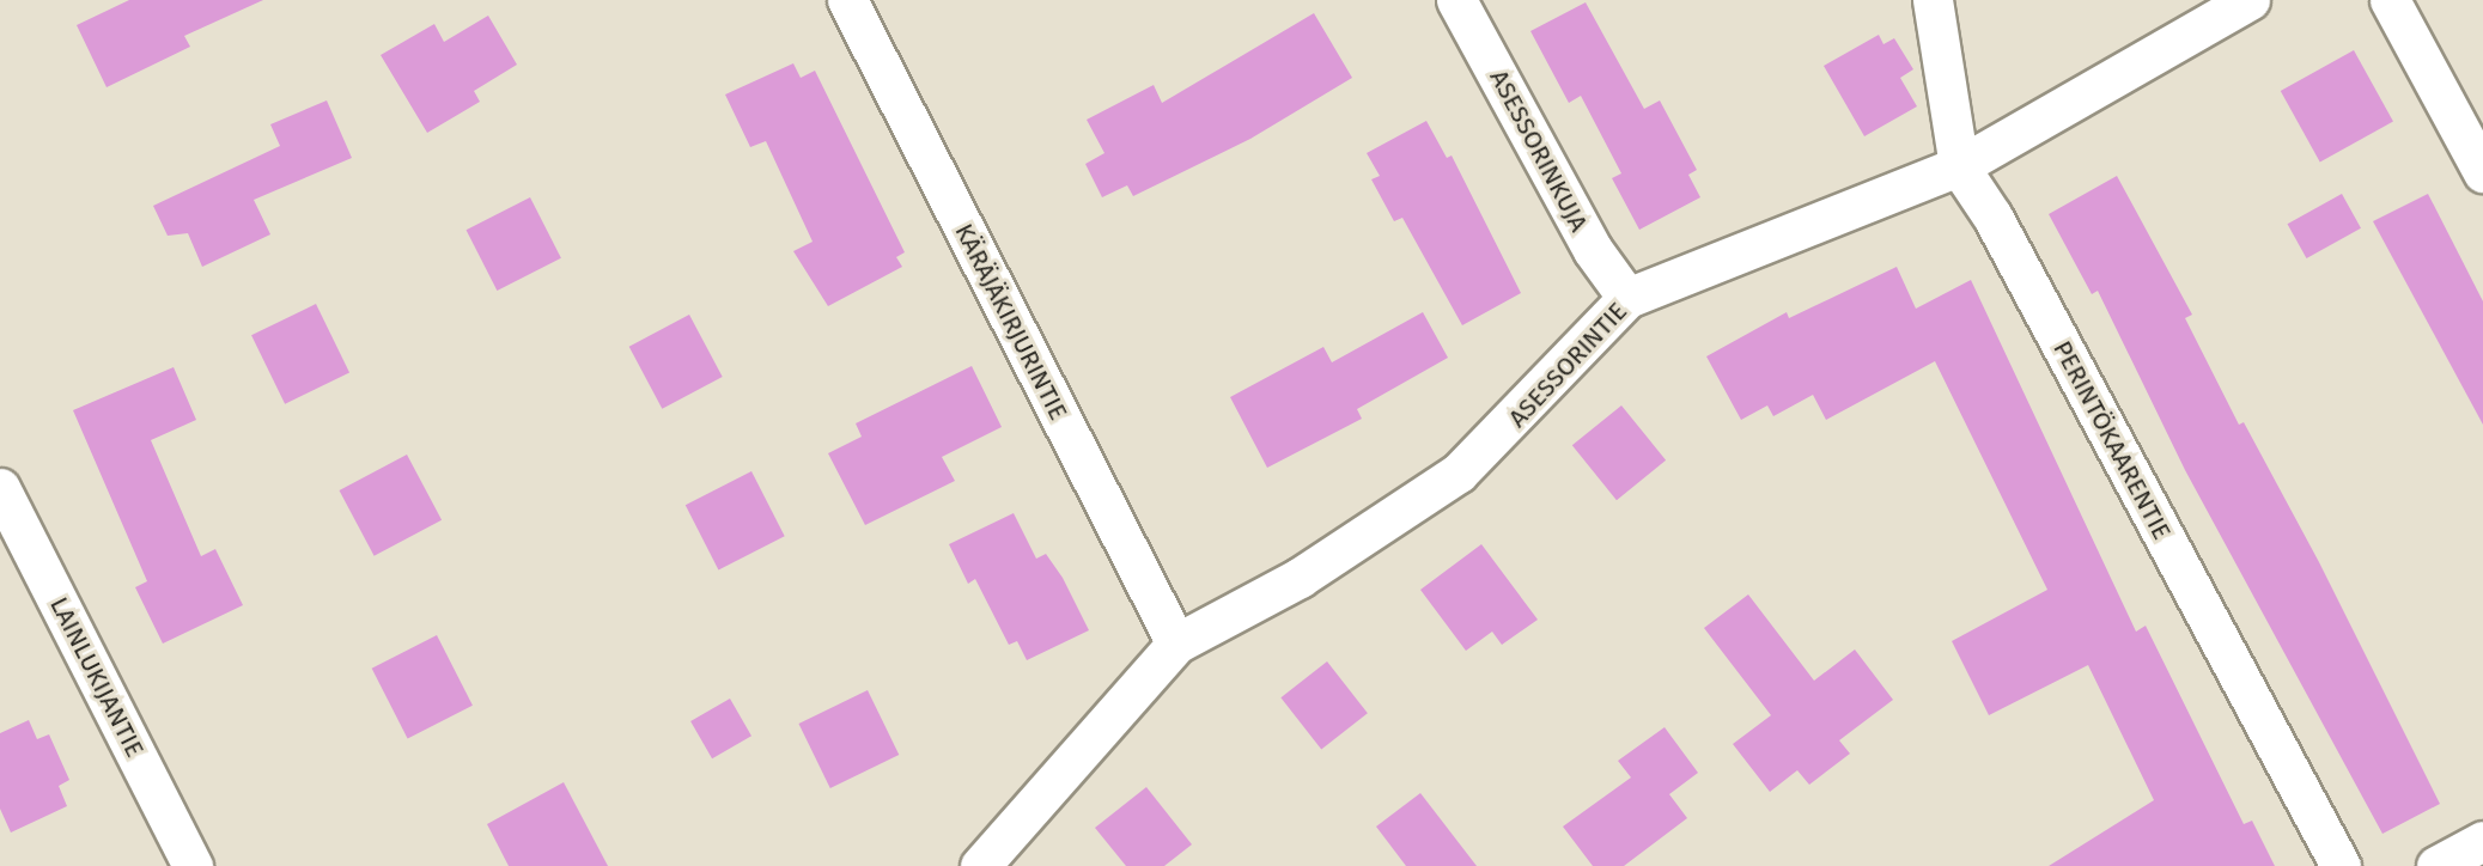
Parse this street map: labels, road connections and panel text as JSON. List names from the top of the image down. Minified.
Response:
{"streets":{"street":["ASESSORINKUJA","KÄRÄJÄKIRJURINTIE","ASESSORINTIE","PERINTÖKAARENTIE","LAINLUKIJANTIE"]},"crossings":[["ASESSORINKUJA","ASESSORINTIE"],["KÄRÄJÄKIRJURINTIE","ASESSORINTIE"],["ASESSORINTIE","PERINTÖKAARENTIE"]]}
